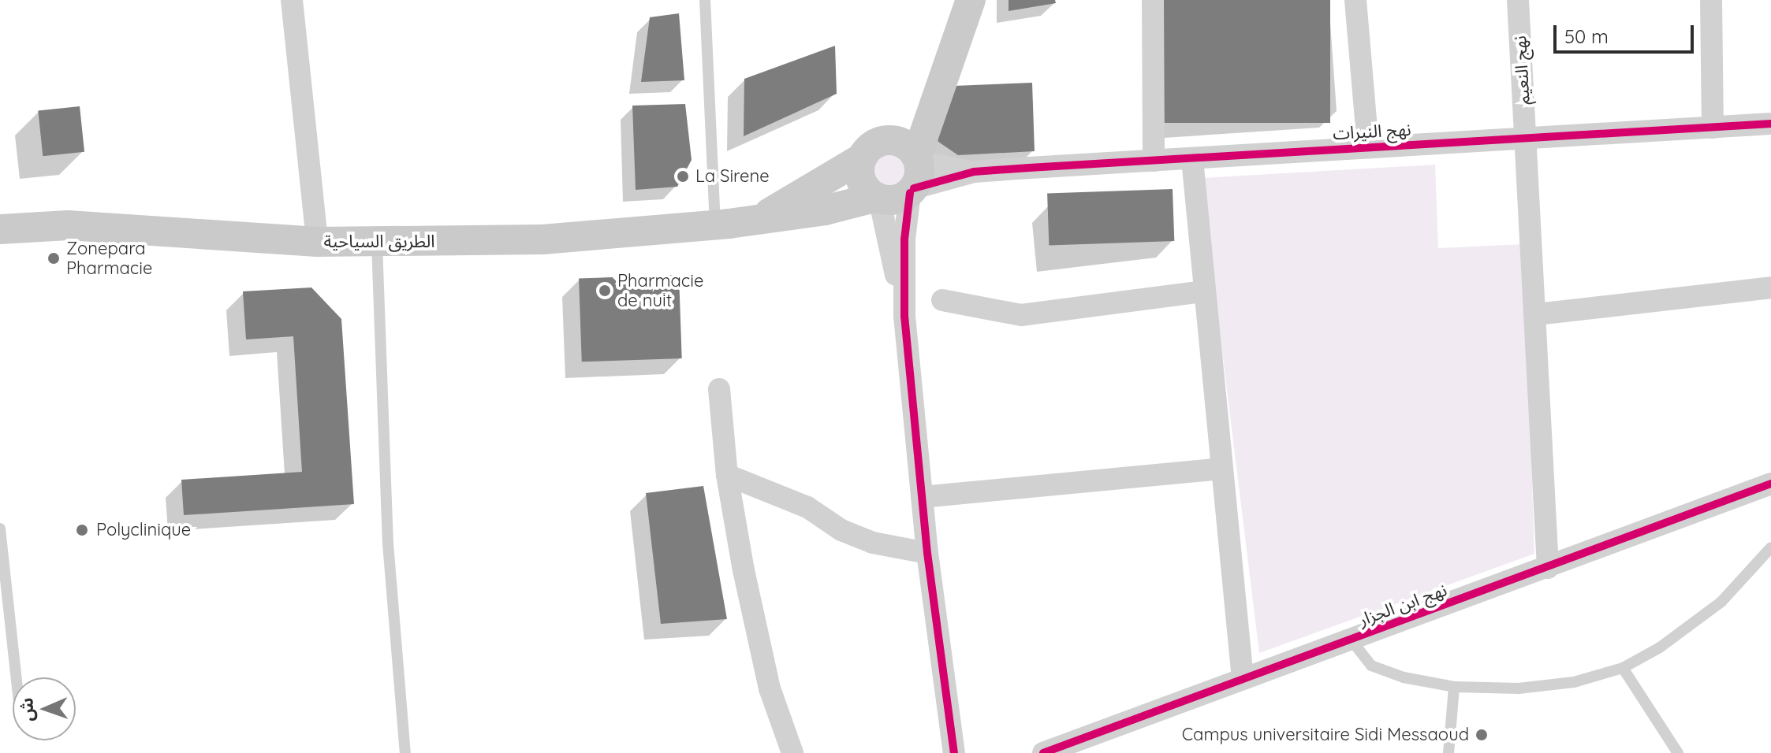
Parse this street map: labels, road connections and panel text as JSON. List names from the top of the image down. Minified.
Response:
{"streets":{"main road":["الطريق السياحية"],"street":["نهج النعيم","نهج النيرات","نهج ابن الجزار"]},"crossings":[["نهج النعيم","نهج النيرات"],["نهج النعيم","نهج ابن الجزار"],["نهج النيرات","الطريق السياحية"]],"places":["La Sirene","Zonepara Pharmacie","Pharmacie de nuit","Polyclinique","Campus universitaire Sidi Messaoud"],"scale_bar":"50 m","north":"left"}
